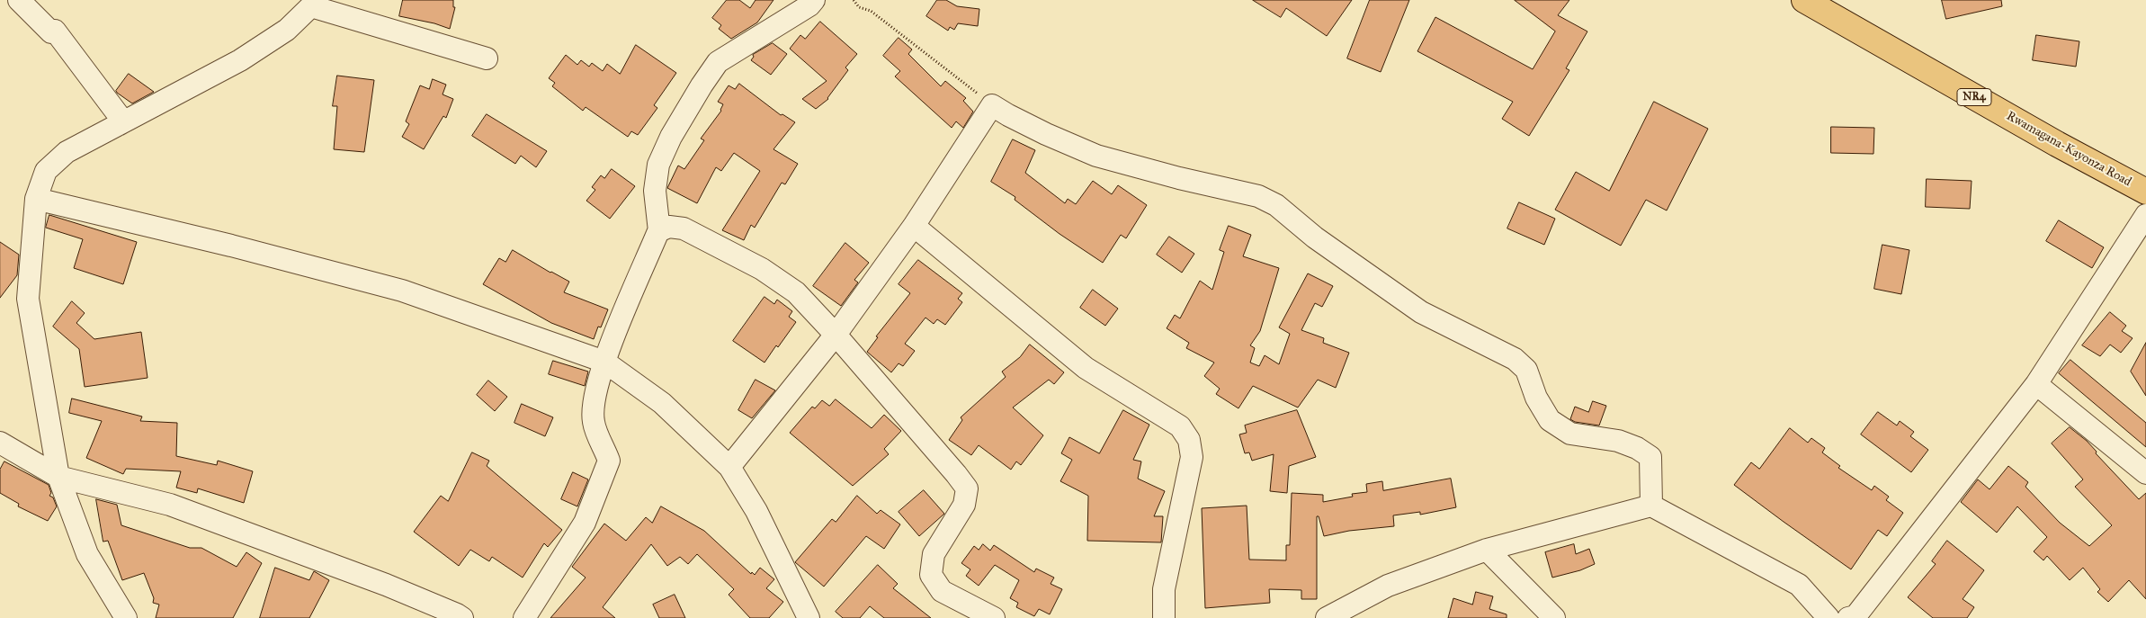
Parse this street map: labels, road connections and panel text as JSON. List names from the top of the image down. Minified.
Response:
{"streets":{"highway":["NR4","Rwamagana-Kayonza Road"]}}
